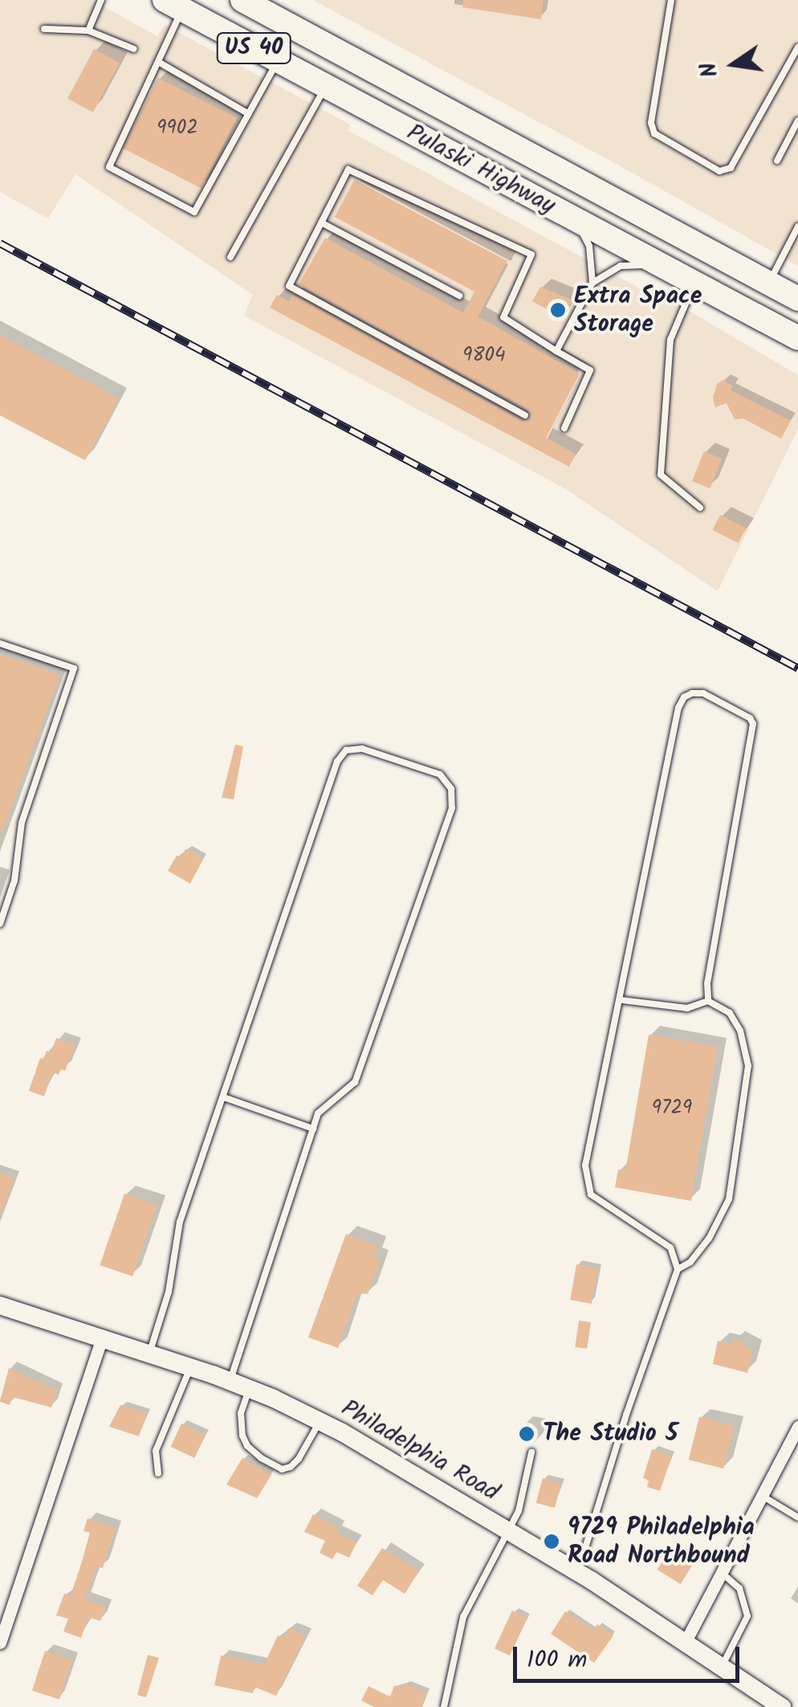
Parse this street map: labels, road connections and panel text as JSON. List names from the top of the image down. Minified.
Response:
{"streets":{"highway":["US 40","Pulaski Highway"],"main road":["Philadelphia Road"]},"places":["Extra Space Storage","The Studio 5","9729 Philadelphia Road Northbound"],"house_numbers":["9902","9804","9729"],"scale_bar":"100 m","north":"left"}
